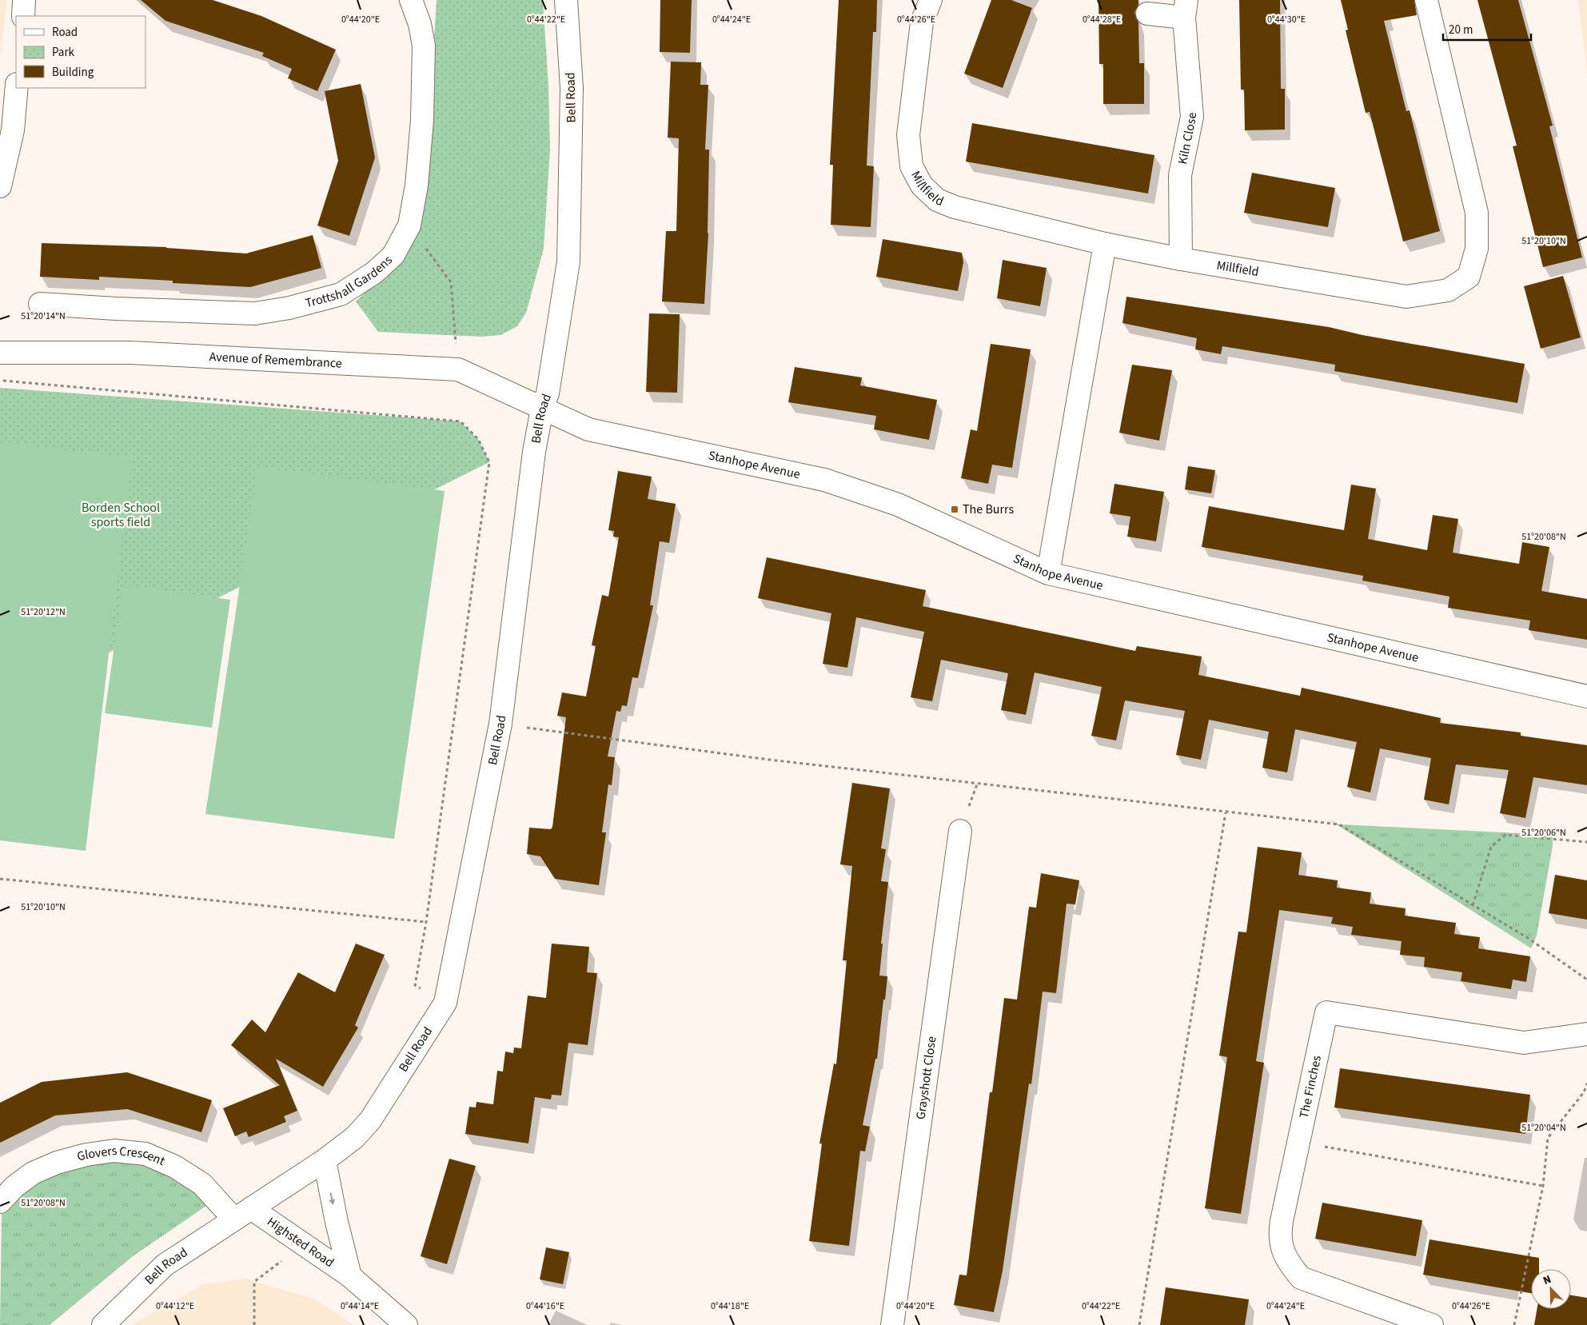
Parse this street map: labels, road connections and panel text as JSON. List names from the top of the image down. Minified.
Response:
{"streets":{"street":["Bell Road","Kiln Close","Millfield","Trottshall Gardens","Avenue of Remembrance","Stanhope Avenue","Grayshott Close","The Finches","Glovers Crescent","Highsted Road"]},"crossings":[["Bell Road","Avenue of Remembrance"],["Bell Road","Stanhope Avenue"],["Bell Road","Glovers Crescent"],["Bell Road","Highsted Road"],["Kiln Close","Millfield"],["Avenue of Remembrance","Stanhope Avenue"],["Glovers Crescent","Highsted Road"]],"one_way":["Highsted Road"],"parks":["Borden School sports field"],"places":{"transit":["The Burrs"]},"legend":["Road","Park","Building"],"scale_bar":"20 m","north":"top left","coordinates":["0°44'20\"E","0°44'22\"E","0°44'24\"E","0°44'26\"E","0°44'28\"E","0°44'30\"E","51°20'10\"N","51°20'14\"N","51°20'08\"N","51°20'12\"N","51°20'06\"N","51°20'04\"N","0°44'12\"E","0°44'14\"E","0°44'16\"E","0°44'18\"E"]}
